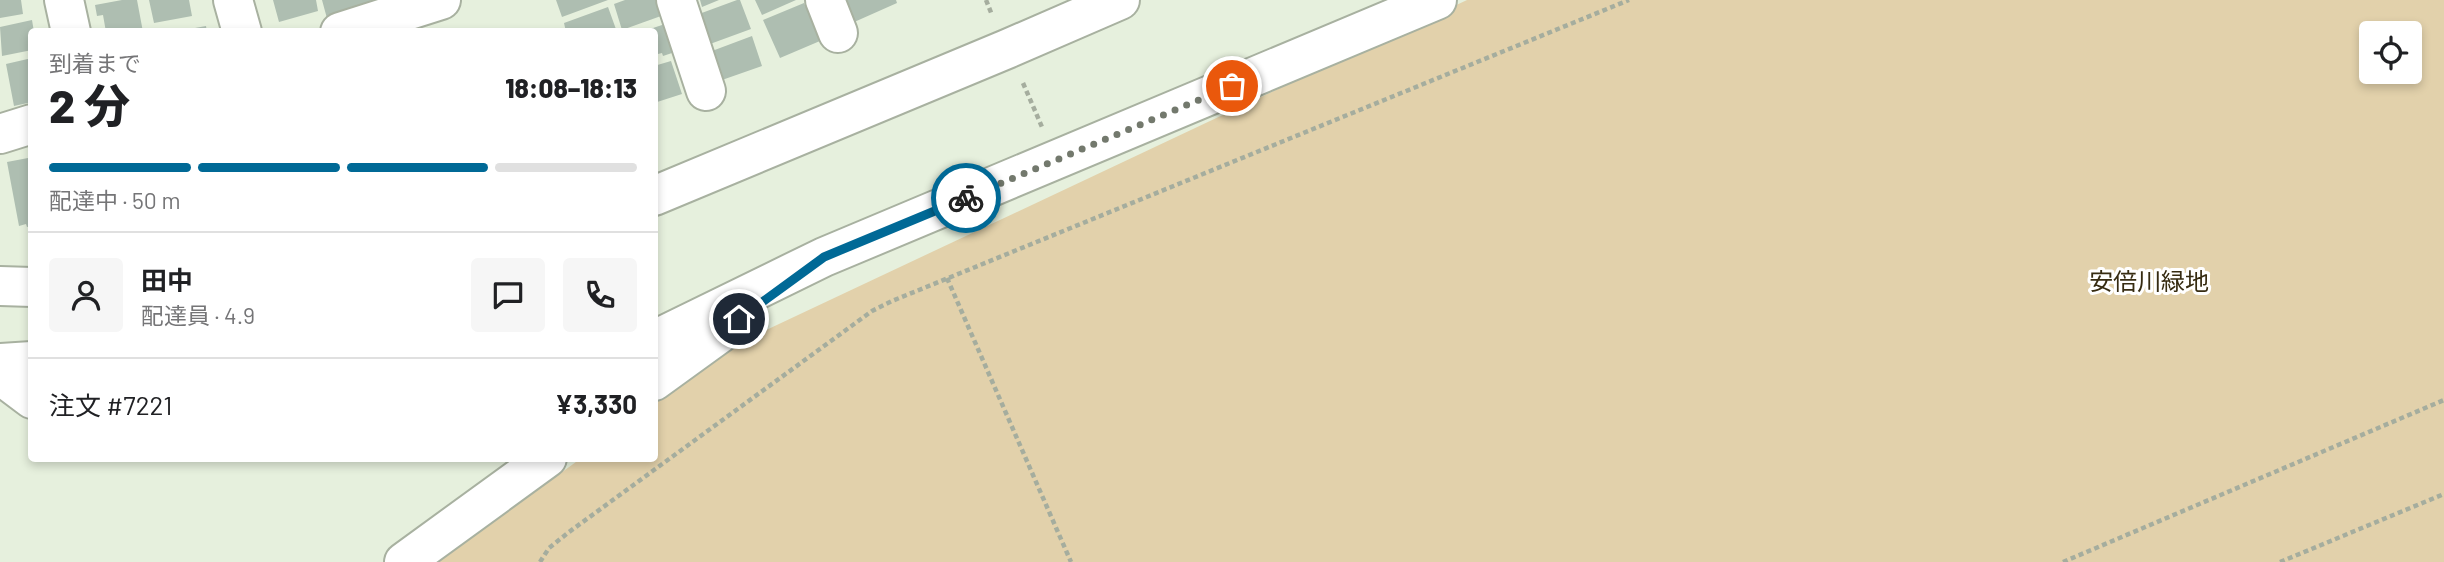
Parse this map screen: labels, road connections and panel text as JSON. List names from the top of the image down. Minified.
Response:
{"parks":["安倍川緑地"],"page":{"heading":["2 分","到着まで","18:08–18:13"],"panel":["田中","配達員 · 4.9","注文 #7221","¥3,330"],"bar":"配達中 · 50 m"}}
